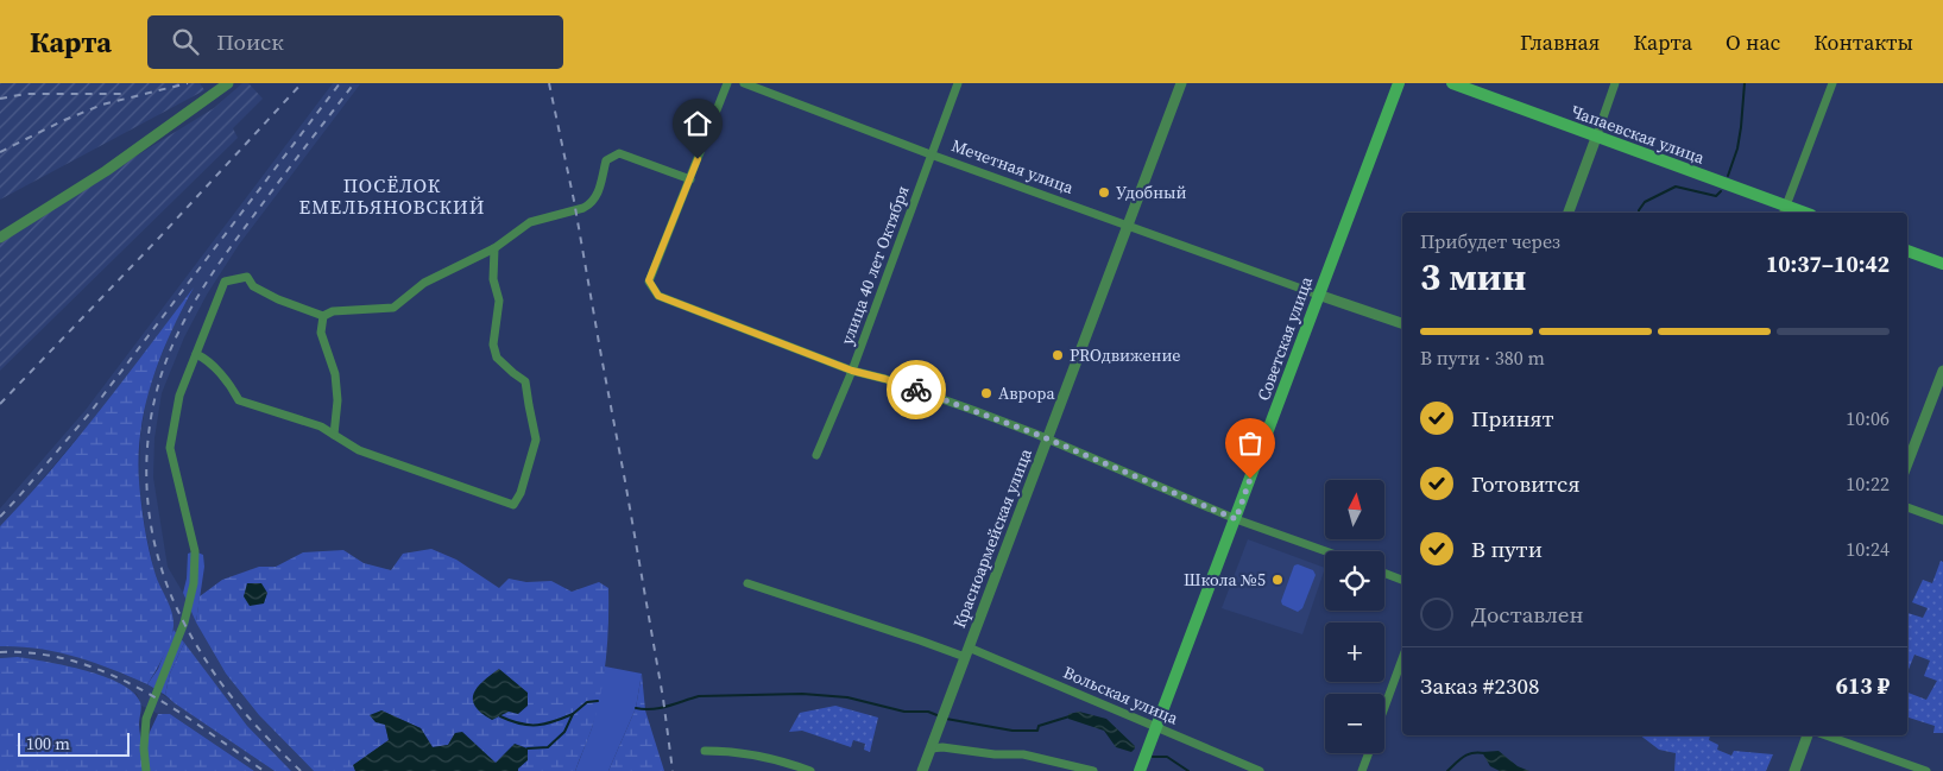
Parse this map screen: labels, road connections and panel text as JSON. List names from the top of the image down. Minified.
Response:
{"streets":{"main road":["Чапаевская улица","Советская улица"],"street":["Мечетная улица","улица 40 лет Октября","Красноармейская улица","Вольская улица"]},"crossings":[["Мечетная улица","улица 40 лет Октября"],["Мечетная улица","Советская улица"],["Мечетная улица","Красноармейская улица"],["Советская улица","Вольская улица"],["Красноармейская улица","Вольская улица"]],"districts":["ПОСЁЛОК ЕМЕЛЬЯНОВСКИЙ"],"places":["Удобный","PROдвижение","Аврора","Школа №5"],"scale_bar":"100 m","north":"top","page":{"header":"Карта","search":"Поиск","nav":["Главная","Карта","О нас","Контакты"],"heading":["3 мин","Прибудет через","10:37–10:42"],"panel":["Заказ #2308","613 ₽"],"bar":"В пути · 380 m","list":[["Принят","10:06"],["Готовится","10:22"],["В пути","10:24"],"Доставлен"],"map_buttons":["+","−"],"scale":"100 m"}}
